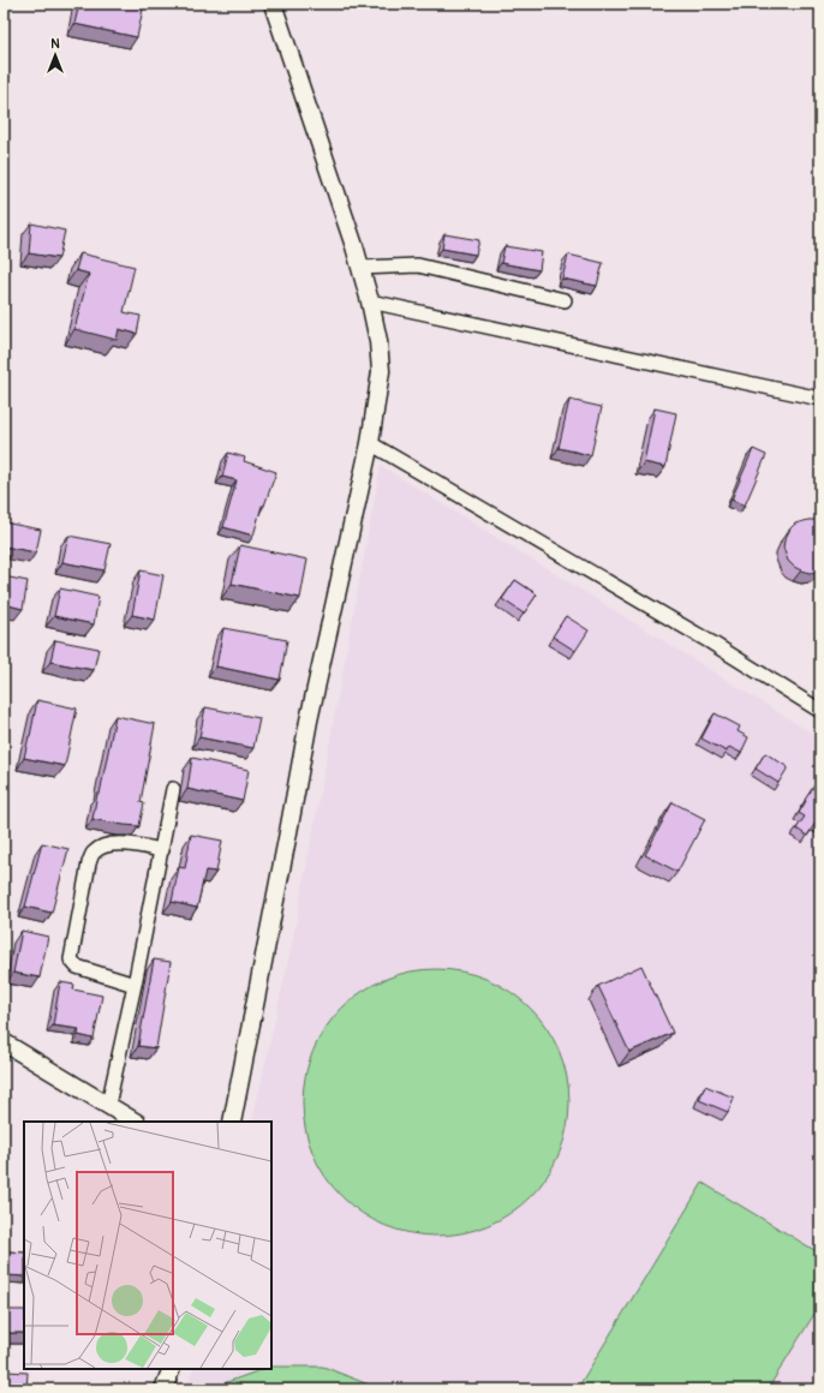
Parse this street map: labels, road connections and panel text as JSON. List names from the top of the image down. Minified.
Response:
{"north":"top"}
